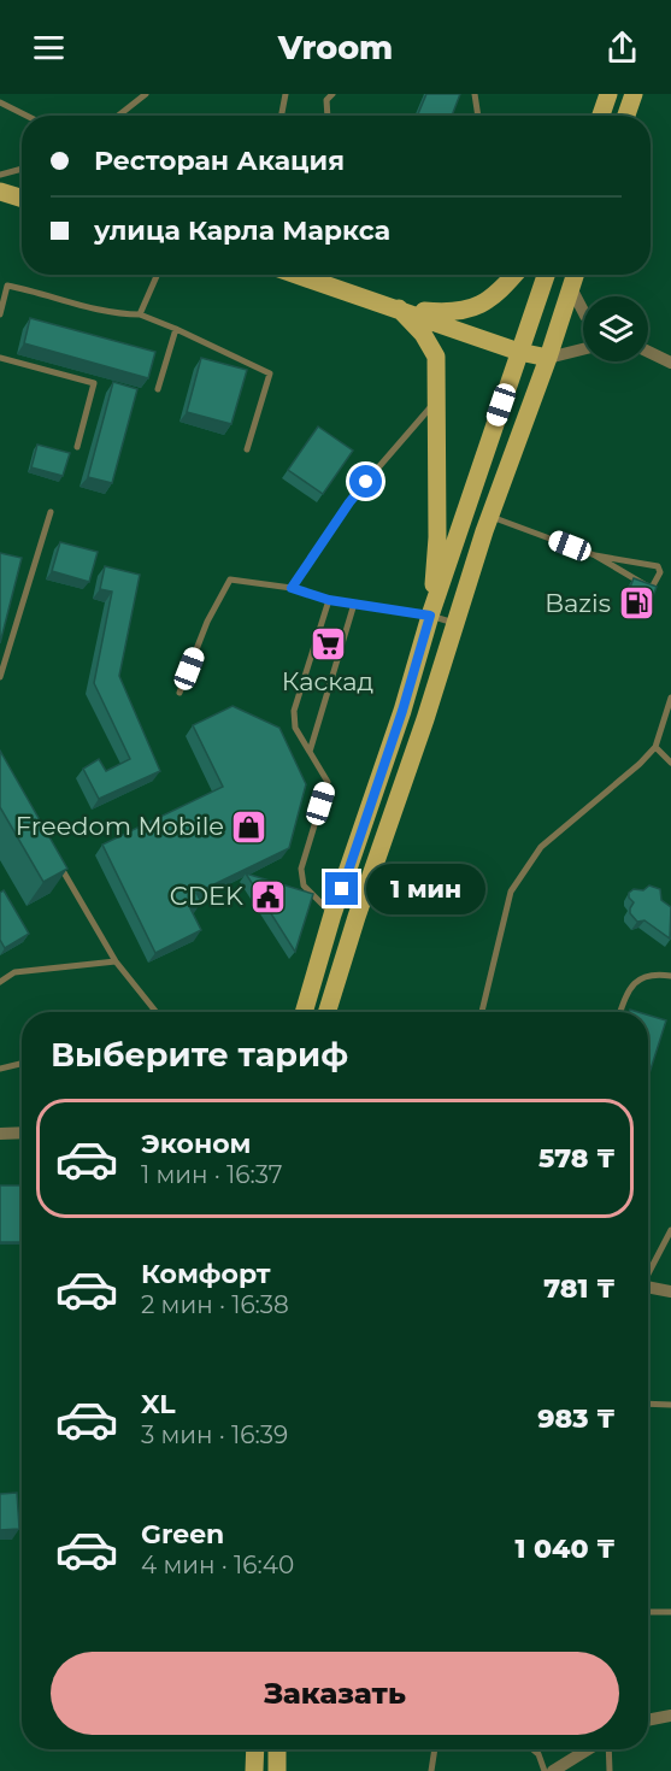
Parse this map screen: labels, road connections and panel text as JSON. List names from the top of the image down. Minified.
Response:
{"places":{"fuel station":["Bazis"],"supermarket":["Каскад"],"shop":["Freedom Mobile"],"public building":["CDEK"]},"page":{"header":"Vroom","banner":["Ресторан Акация","улица Карла Маркса"],"bubble":"1 мин","heading":"Выберите тариф","list":[{"name":"Эконом","note":"1 мин · 16:37","value":"578 ₸"},{"name":"Комфорт","note":"2 мин · 16:38","value":"781 ₸"},{"name":"XL","note":"3 мин · 16:39","value":"983 ₸"},{"name":"Green","note":"4 мин · 16:40","value":"1 040 ₸"}],"buttons":"Заказать"}}
